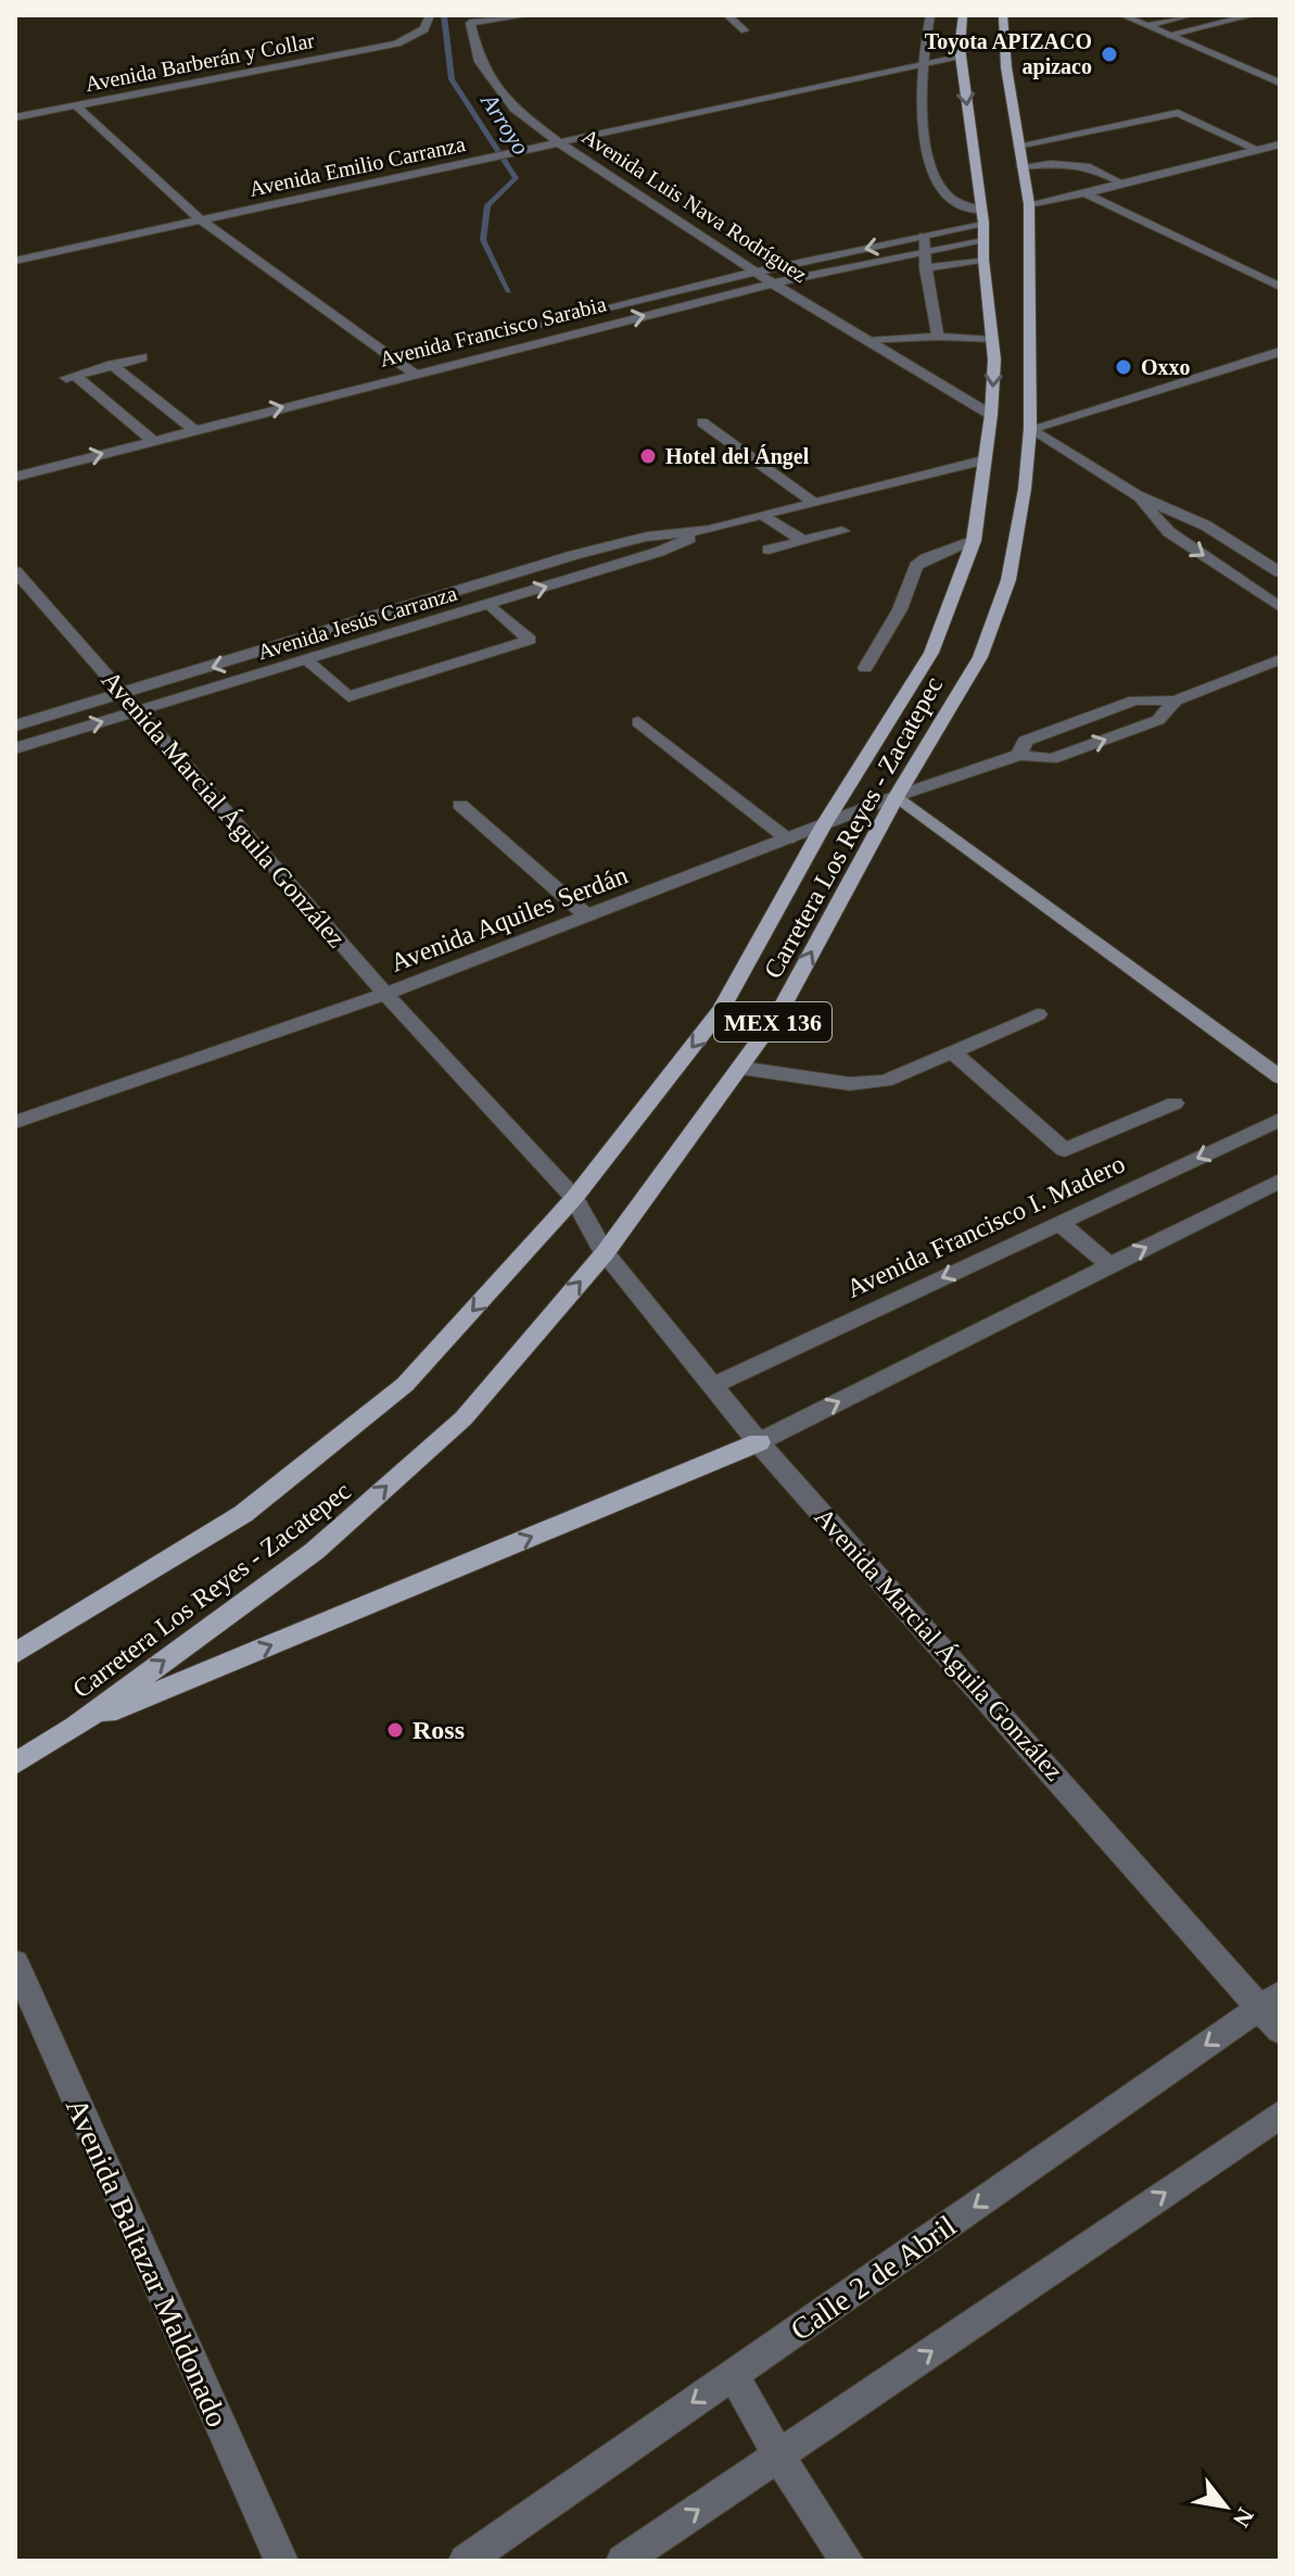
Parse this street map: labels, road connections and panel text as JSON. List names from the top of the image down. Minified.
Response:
{"streets":{"main road":["Carretera Los Reyes - Zacatepec","MEX 136"],"street":["Avenida Barberán y Collar","Avenida Emilio Carranza","Avenida Luis Nava Rodríguez","Avenida Francisco Sarabia","Avenida Jesús Carranza","Avenida Marcial Águila González","Avenida Aquiles Serdán","Avenida Francisco I. Madero","Avenida Baltazar Maldonado","Calle 2 de Abril"]},"crossings":[["Avenida Emilio Carranza","Avenida Luis Nava Rodríguez"],["Avenida Emilio Carranza","Carretera Los Reyes - Zacatepec"],["Avenida Luis Nava Rodríguez","Avenida Francisco Sarabia"],["Avenida Luis Nava Rodríguez","Carretera Los Reyes - Zacatepec"],["Avenida Francisco Sarabia","Carretera Los Reyes - Zacatepec"],["Avenida Jesús Carranza","Avenida Marcial Águila González"],["Avenida Jesús Carranza","Carretera Los Reyes - Zacatepec"],["Avenida Marcial Águila González","Carretera Los Reyes - Zacatepec"],["Avenida Marcial Águila González","Avenida Aquiles Serdán"],["Avenida Marcial Águila González","Avenida Francisco I. Madero"],["Avenida Marcial Águila González","Calle 2 de Abril"],["Carretera Los Reyes - Zacatepec","Avenida Aquiles Serdán"]],"water":["Arroyo"],"places":["Toyota APIZACO apizaco","Oxxo","Hotel del Ángel","Ross"],"north":"bottom right"}
